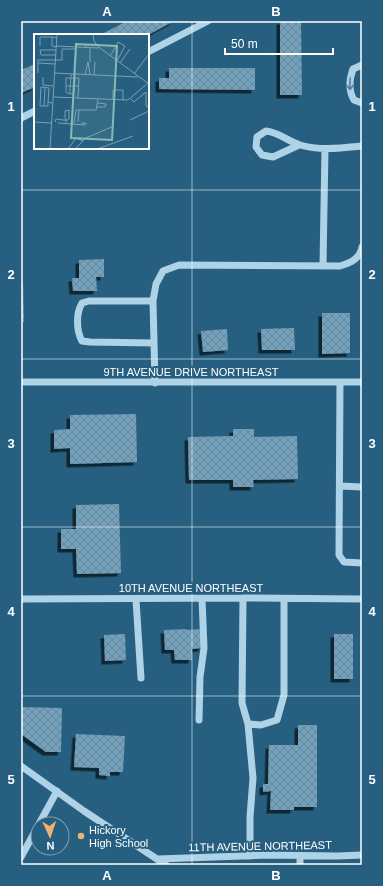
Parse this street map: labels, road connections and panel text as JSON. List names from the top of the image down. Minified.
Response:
{"streets":{"street":["9TH AVENUE DRIVE NORTHEAST","10TH AVENUE NORTHEAST","11TH AVENUE NORTHEAST"]},"places":["Hickory High School"],"scale_bar":"50 m","north":"bottom","grid":{"columns":["A","B"],"rows":["1","2","3","4","5"]}}
